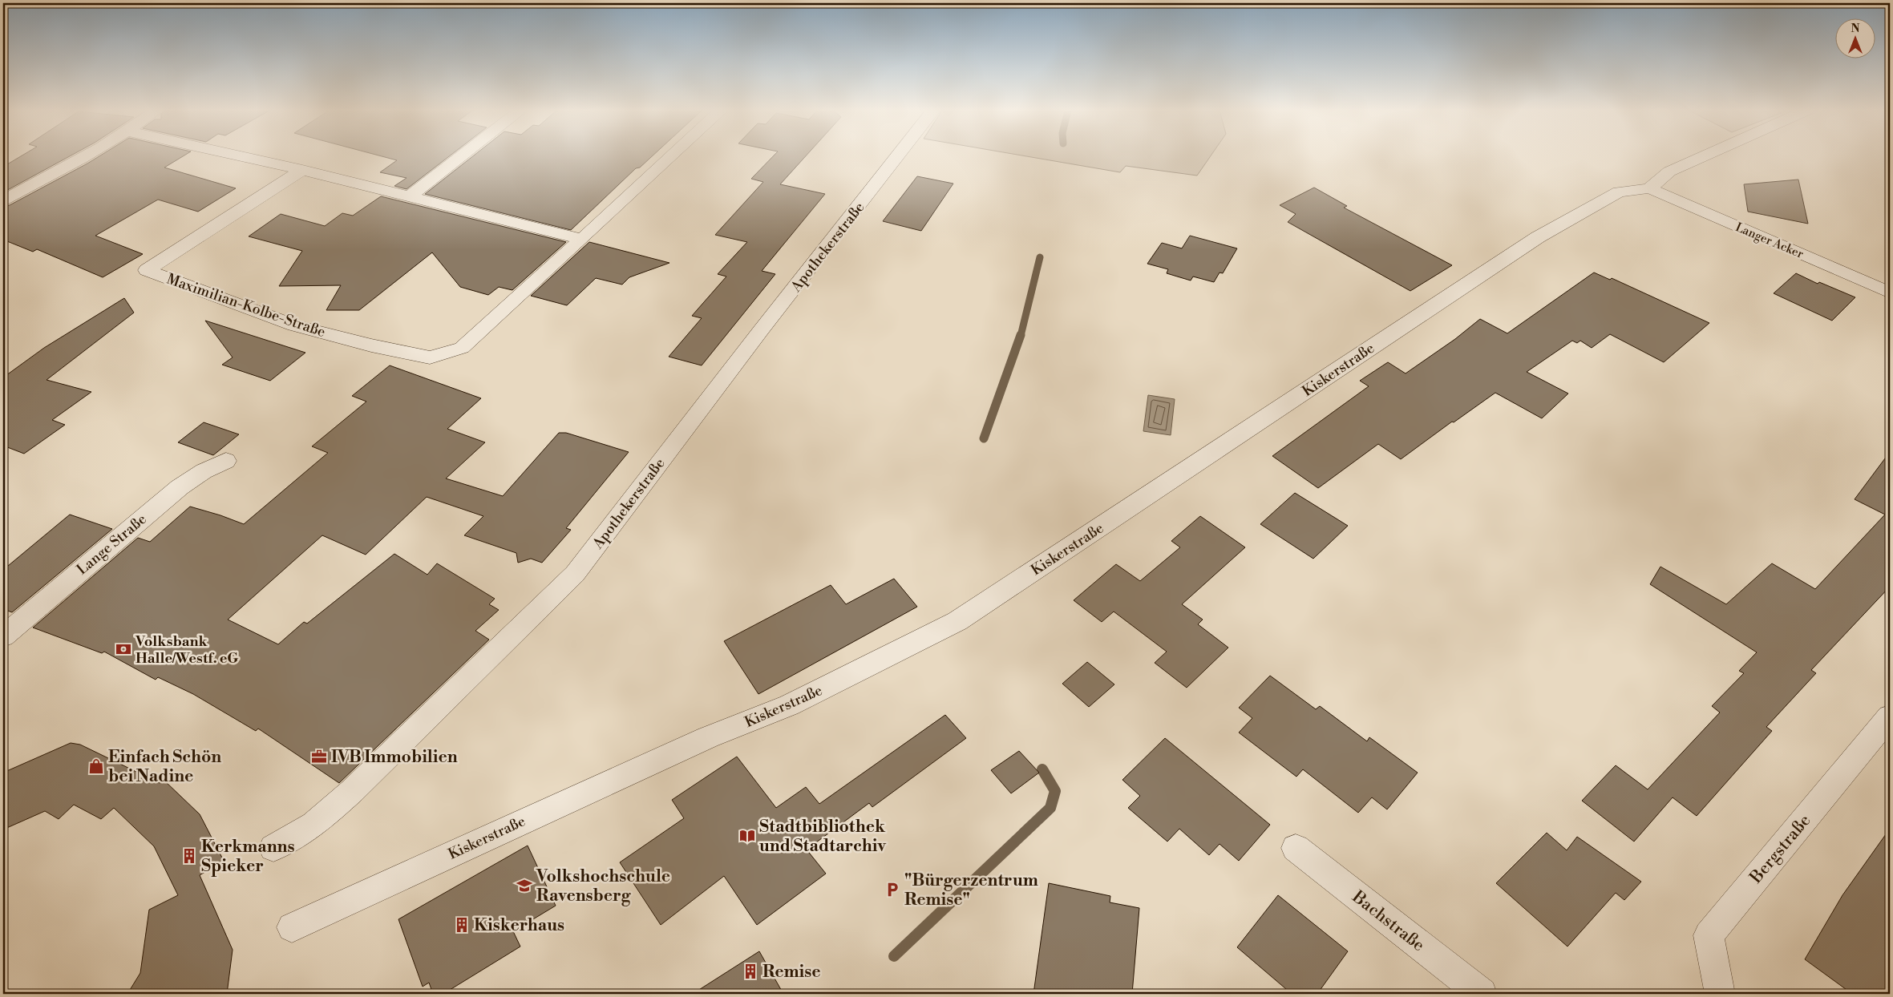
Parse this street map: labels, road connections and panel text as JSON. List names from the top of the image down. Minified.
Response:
{"streets":{"street":["Langer Acker","Apothekerstraße","Maximilian-Kolbe-Straße","Kiskerstraße","Lange Straße","Bergstraße","Bachstraße"]},"crossings":[["Langer Acker","Kiskerstraße"]],"places":{"bank":["Volksbank Halle/Westf. eG"],"office":["IVB Immobilien"],"shop":["Einfach Schön bei Nadine"],"library":["Stadtbibliothek und Stadtarchiv"],"building":["Kerkmanns Spieker","Kiskerhaus","Remise"],"school or university":["Volkshochschule Ravensberg"],"parking":["\"Bürgerzentrum Remise\""]},"north":"top"}
